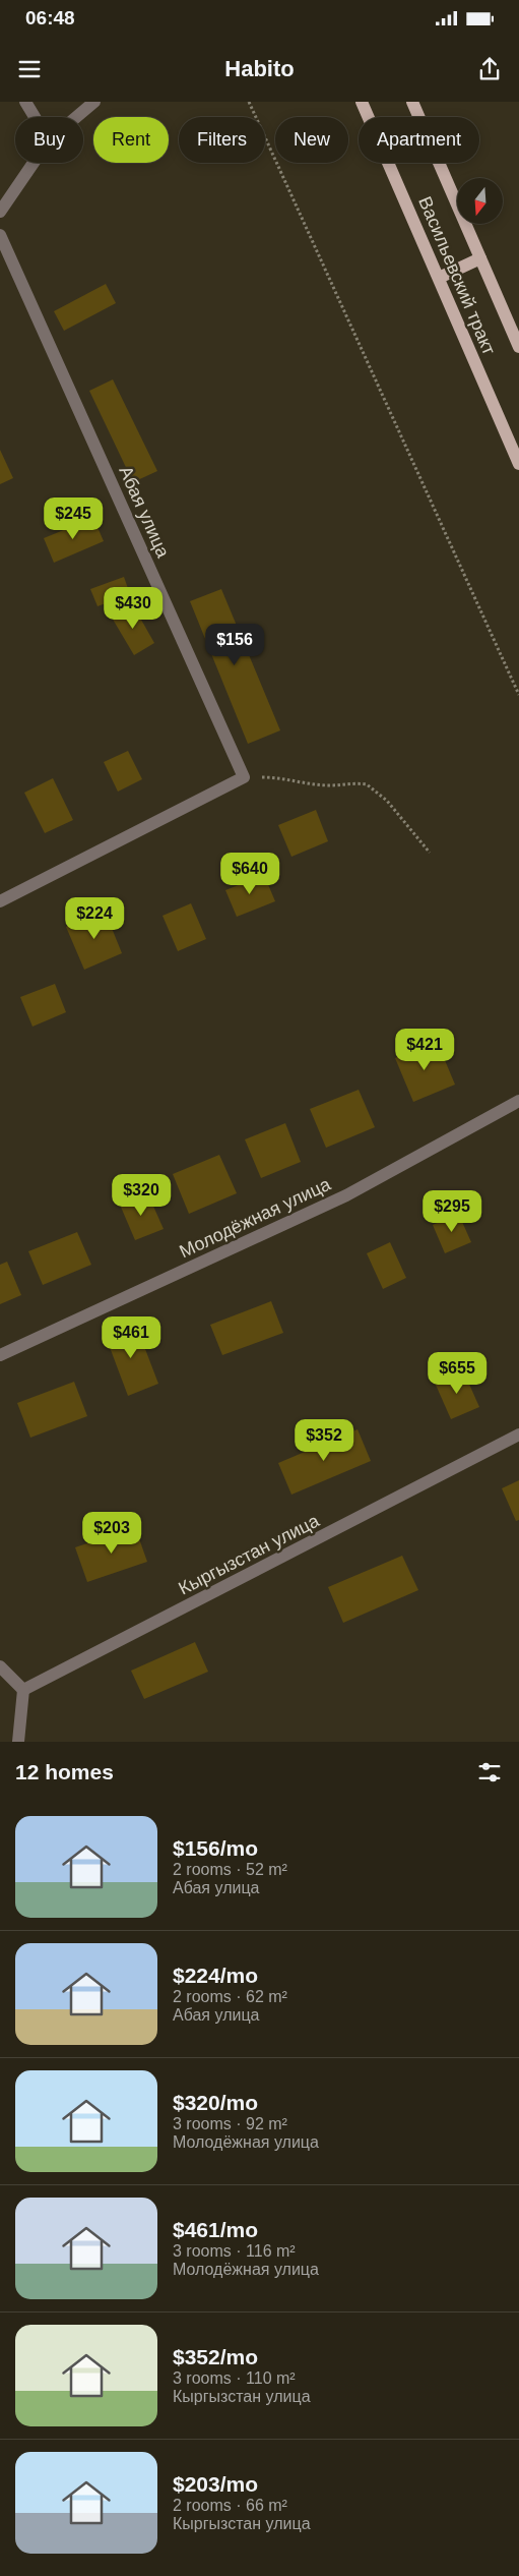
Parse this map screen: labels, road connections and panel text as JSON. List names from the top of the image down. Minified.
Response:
{"streets":{"main road":["Васильевский тракт"],"street":["Абая улица","Молодёжная улица","Кыргызстан улица"]},"north":"bottom","page":{"status":"06:48","header":"Habito","chip":["Buy","Rent","Filters","New","Apartment"],"price":["$245","$430","$156","$640","$224","$421","$320","$295","$461","$655","$352","$203"],"heading":"12 homes","list":[{"name":"$156/mo","note":"2 rooms · 52 m² · Абая улица"},{"name":"$224/mo","note":"2 rooms · 62 m² · Абая улица"},{"name":"$320/mo","note":"3 rooms · 92 m² · Молодёжная улица"},{"name":"$461/mo","note":"3 rooms · 116 m² · Молодёжная улица"},{"name":"$352/mo","note":"3 rooms · 110 m² · Кыргызстан улица"},{"name":"$203/mo","note":"2 rooms · 66 m² · Кыргызстан улица"}]}}
